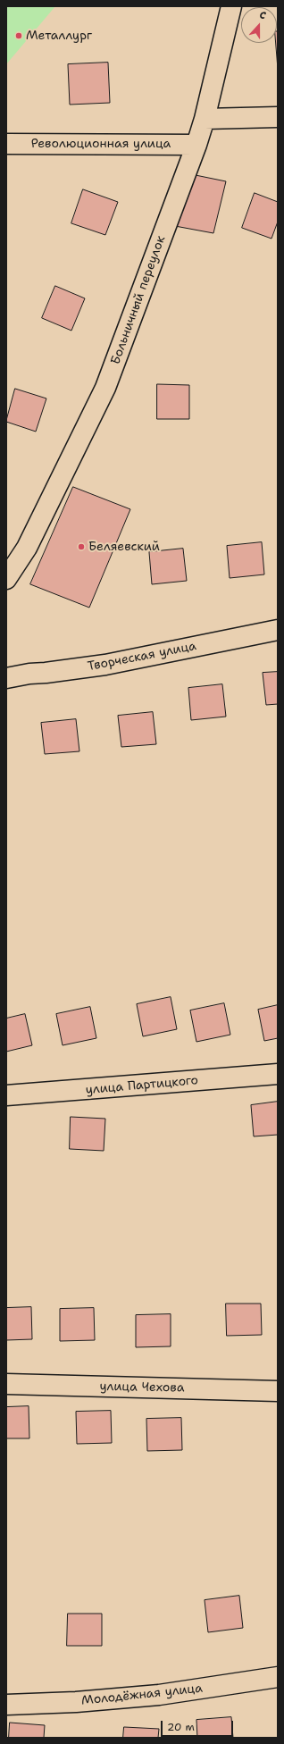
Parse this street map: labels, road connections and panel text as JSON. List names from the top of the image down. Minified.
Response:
{"streets":{"street":["Революционная улица","Больничный переулок","Творческая улица","улица Партицкого","улица Чехова","Молодёжная улица"]},"crossings":[["Революционная улица","Больничный переулок"]],"places":["Металлург","Беляевский"],"scale_bar":"20 m","north":"top"}
